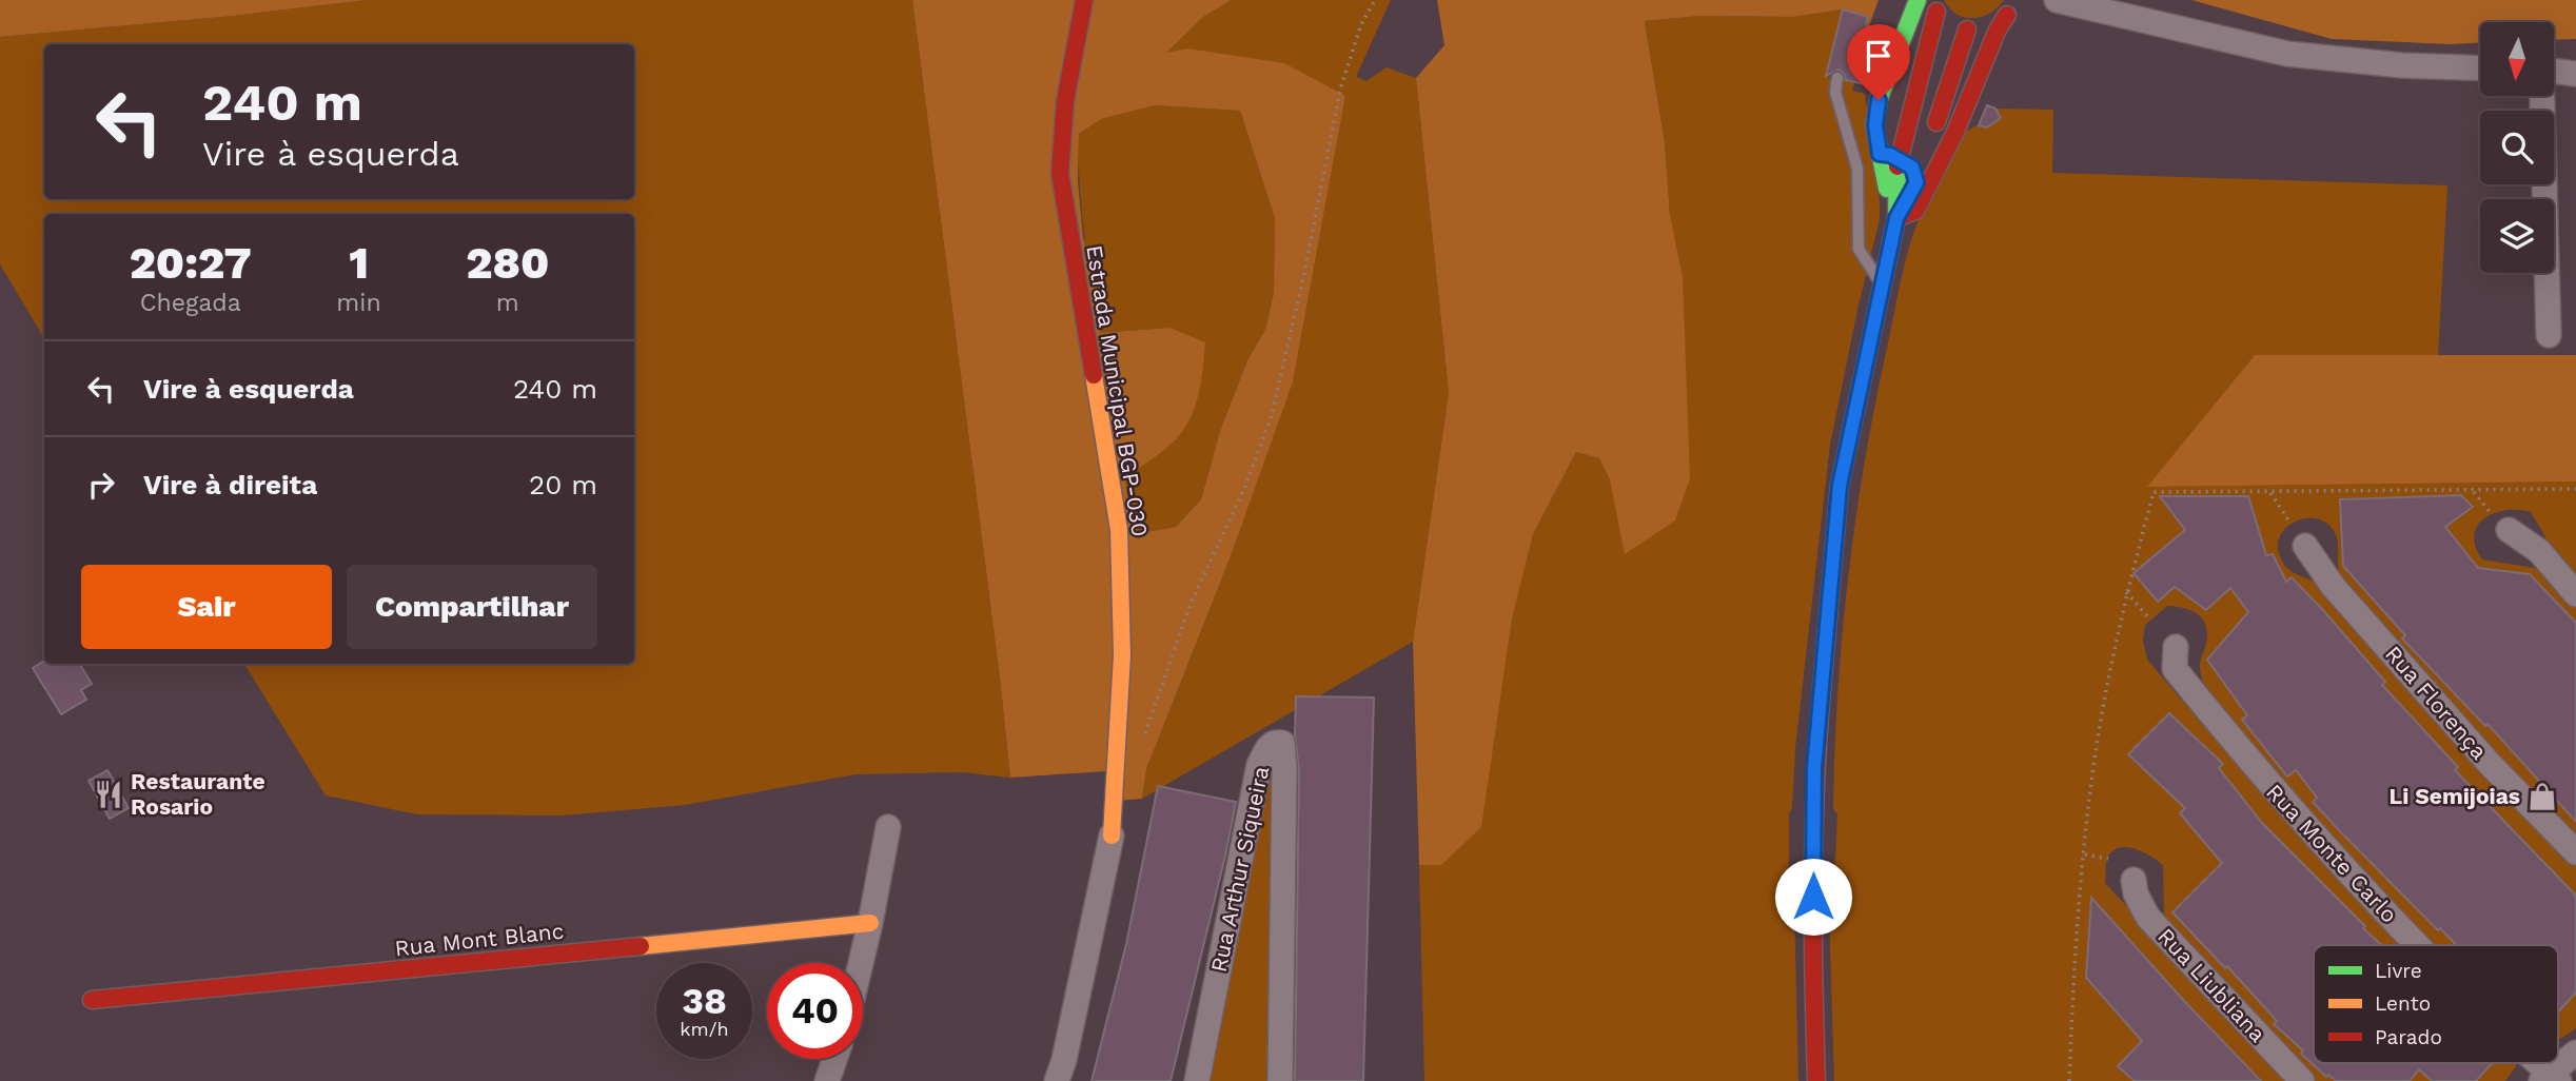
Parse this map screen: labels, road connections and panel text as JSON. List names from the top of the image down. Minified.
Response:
{"streets":{"street":["Estrada Municipal BGP-030","Rua Florença","Rua Monte Carlo","Rua Arthur Siqueira","Rua Mont Blanc","Rua Liubliana"]},"places":{"restaurant":["Restaurante Rosario"],"shop":["Li Semijoias"]},"legend":["Livre","Lento","Parado"],"north":"bottom","page":{"turn":["240 m","Vire à esquerda"],"eta":["20:27","Chegada","1","min","280","m"],"list":[{"name":"Vire à esquerda","value":"240 m"},{"name":"Vire à direita","value":"20 m"}],"buttons":["Sair","Compartilhar"],"speed":"38 km/h","limit":"40"}}
